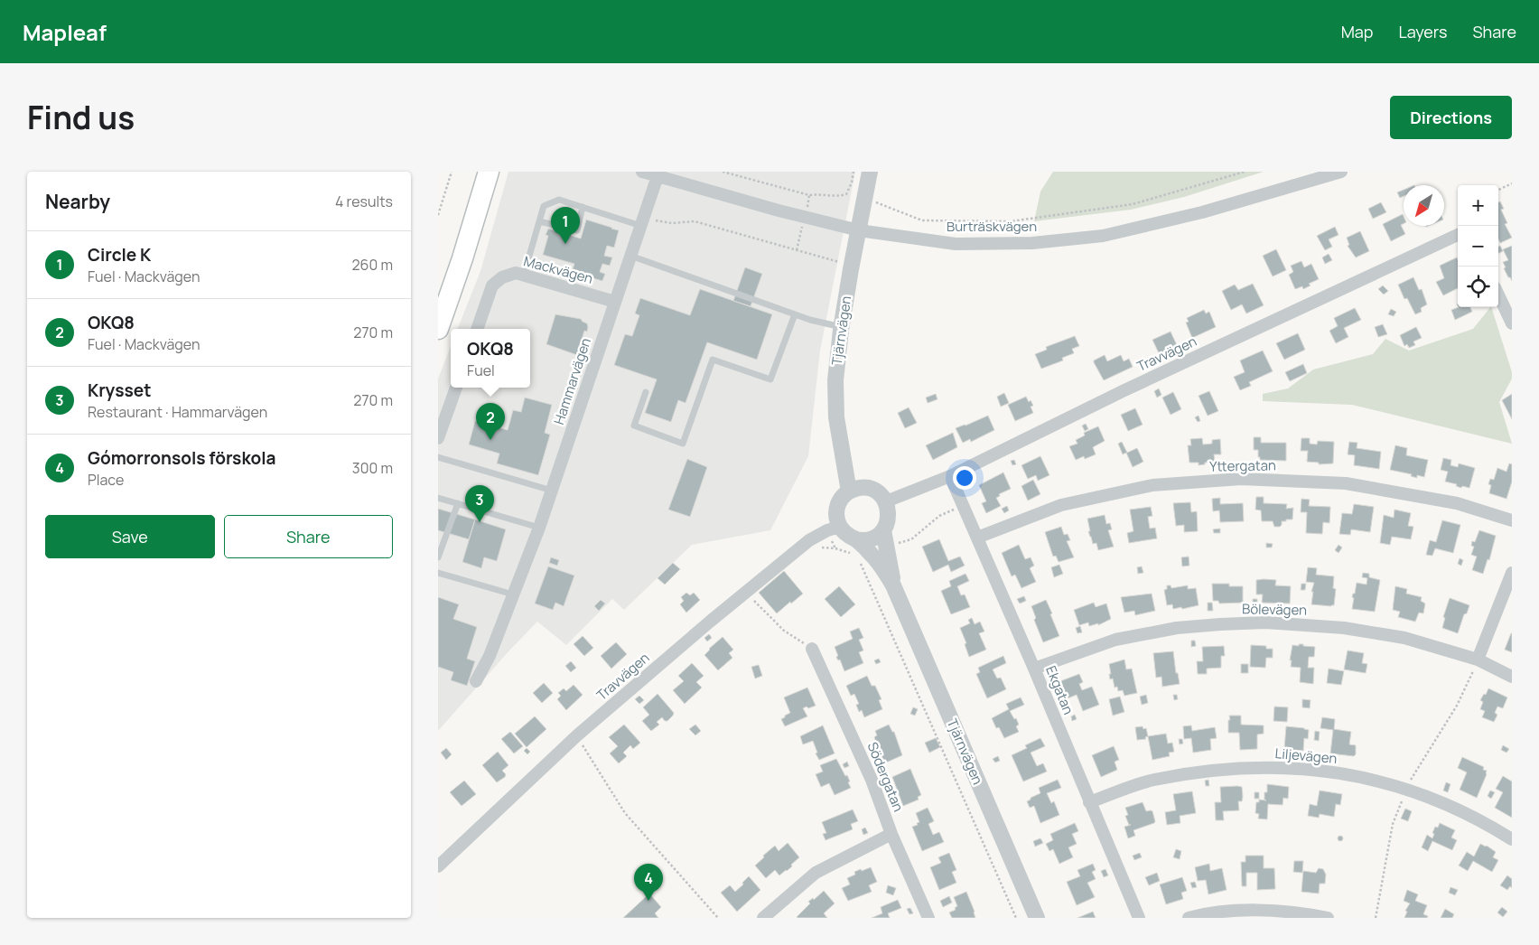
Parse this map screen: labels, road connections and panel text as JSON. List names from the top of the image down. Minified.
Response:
{"streets":{"street":["Burträskvägen","Mackvägen","Tjärnvägen","Travvägen","Hammarvägen","Yttergatan","Bölevägen","Ekgatan","Liljevägen","Södergatan"]},"crossings":[["Burträskvägen","Tjärnvägen"],["Burträskvägen","Hammarvägen"],["Mackvägen","Hammarvägen"],["Tjärnvägen","Travvägen"],["Travvägen","Ekgatan"],["Yttergatan","Ekgatan"],["Bölevägen","Ekgatan"],["Ekgatan","Liljevägen"]],"north":"bottom left","page":{"header":"Mapleaf","nav":["Map","Layers","Share"],"title":"Find us","buttons":["Directions",["Save","Share"]],"heading":["Nearby","4 results"],"map_buttons":["+","−"],"pins":["1","2","3","4"],"list":[{"mark":"1","name":"Circle K","note":"Fuel · Mackvägen","value":"260 m"},{"mark":"2","name":"OKQ8","note":"Fuel · Mackvägen","value":"270 m"},{"mark":"3","name":"Krysset","note":"Restaurant · Hammarvägen","value":"270 m"},{"mark":"4","name":"Gómorronsols förskola","note":"Place","value":"300 m"}],"popup":["OKQ8","Fuel"]}}
